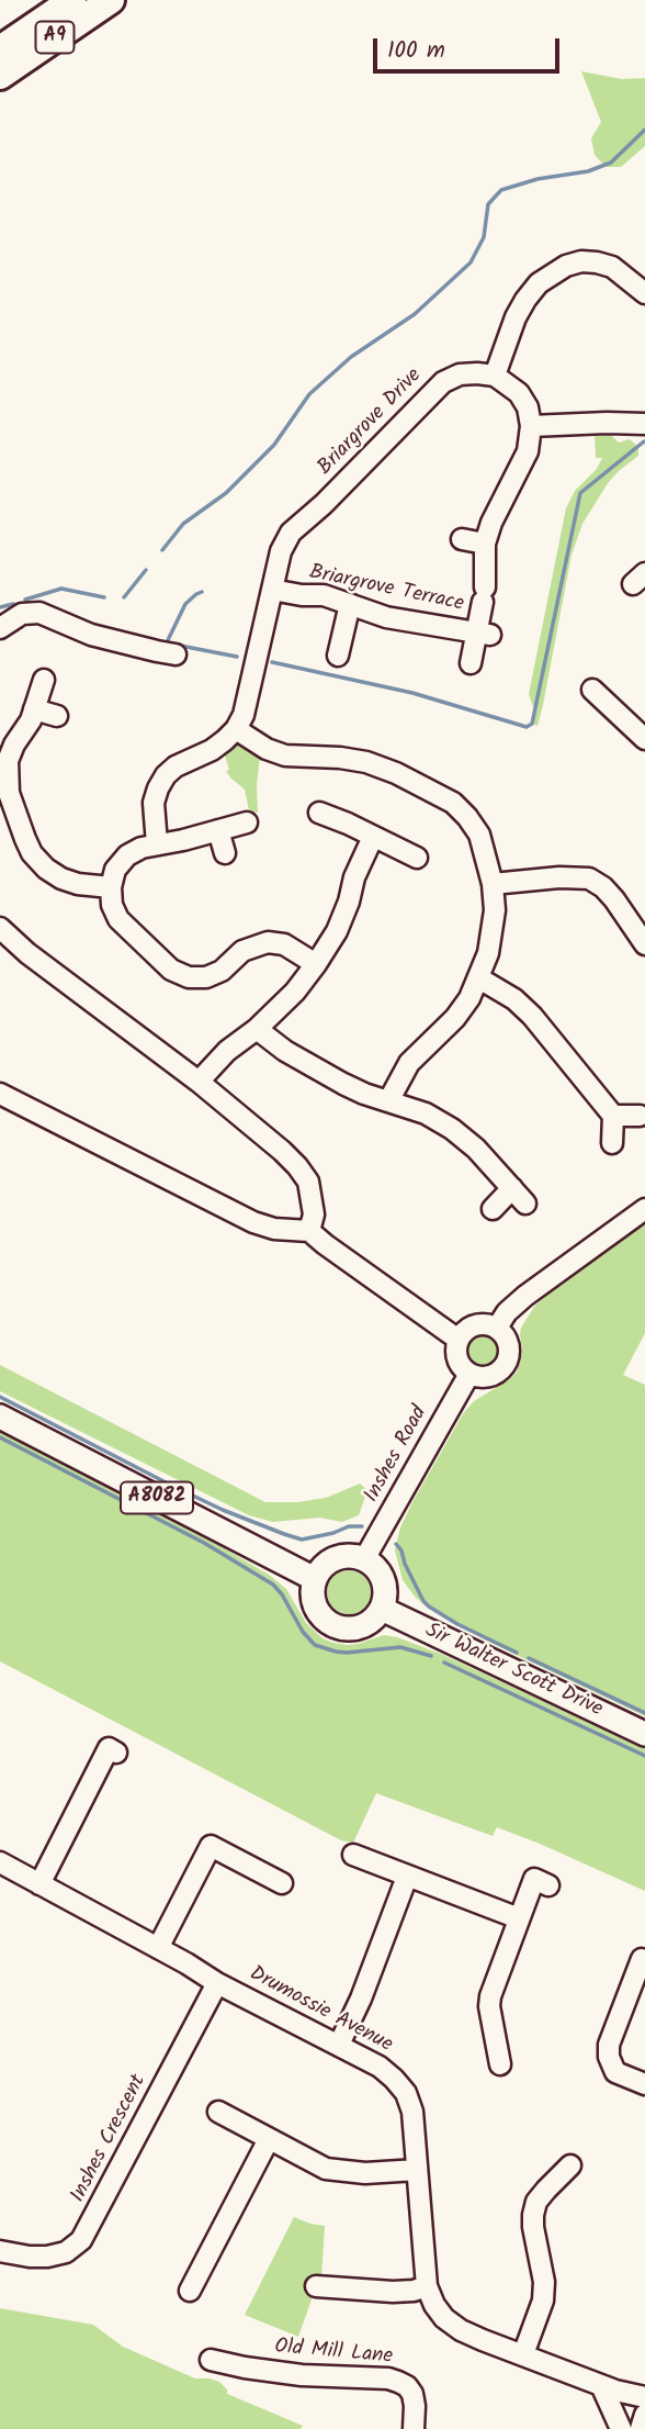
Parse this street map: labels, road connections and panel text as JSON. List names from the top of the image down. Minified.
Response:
{"streets":{"highway":["A9"],"main road":["A8082","Sir Walter Scott Drive"],"street":["Briargrove Drive","Briargrove Terrace","Inshes Road","Drumossie Avenue","Inshes Crescent","Old Mill Lane"]},"crossings":[["Briargrove Drive","Briargrove Terrace"],["Inshes Road","A8082"],["Inshes Road","Sir Walter Scott Drive"],["A8082","Sir Walter Scott Drive"],["Drumossie Avenue","Inshes Crescent"]],"scale_bar":"100 m"}
